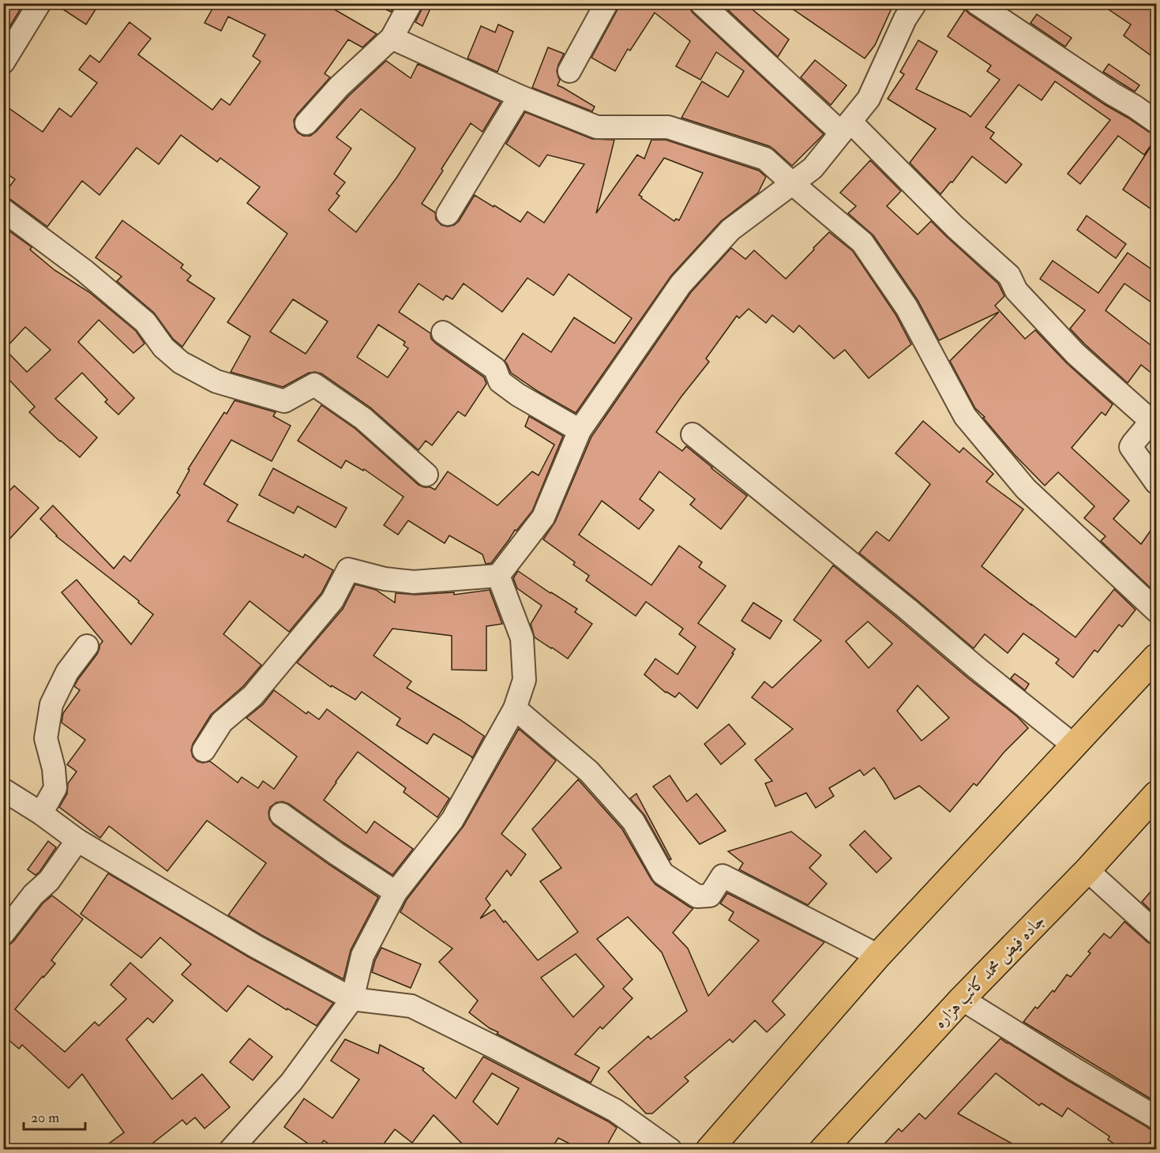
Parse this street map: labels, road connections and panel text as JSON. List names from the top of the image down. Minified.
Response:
{"streets":{"main road":["جاده فیض محمد کاتب هزاره"]},"scale_bar":"20 m"}
